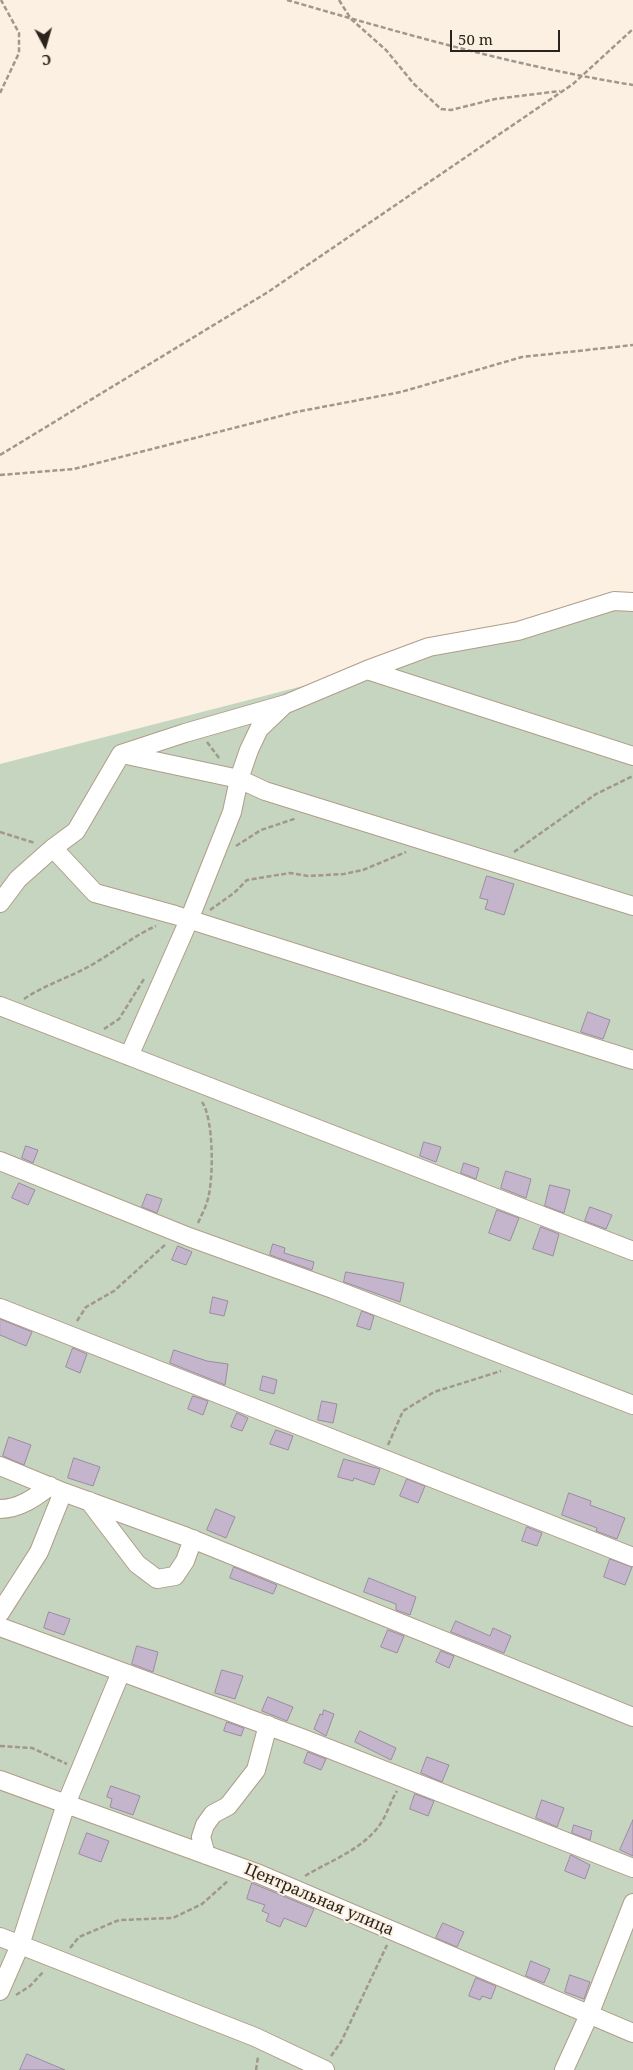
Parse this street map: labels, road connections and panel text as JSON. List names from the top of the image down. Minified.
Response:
{"streets":{"street":["Центральная улица"]},"scale_bar":"50 m","north":"bottom"}
